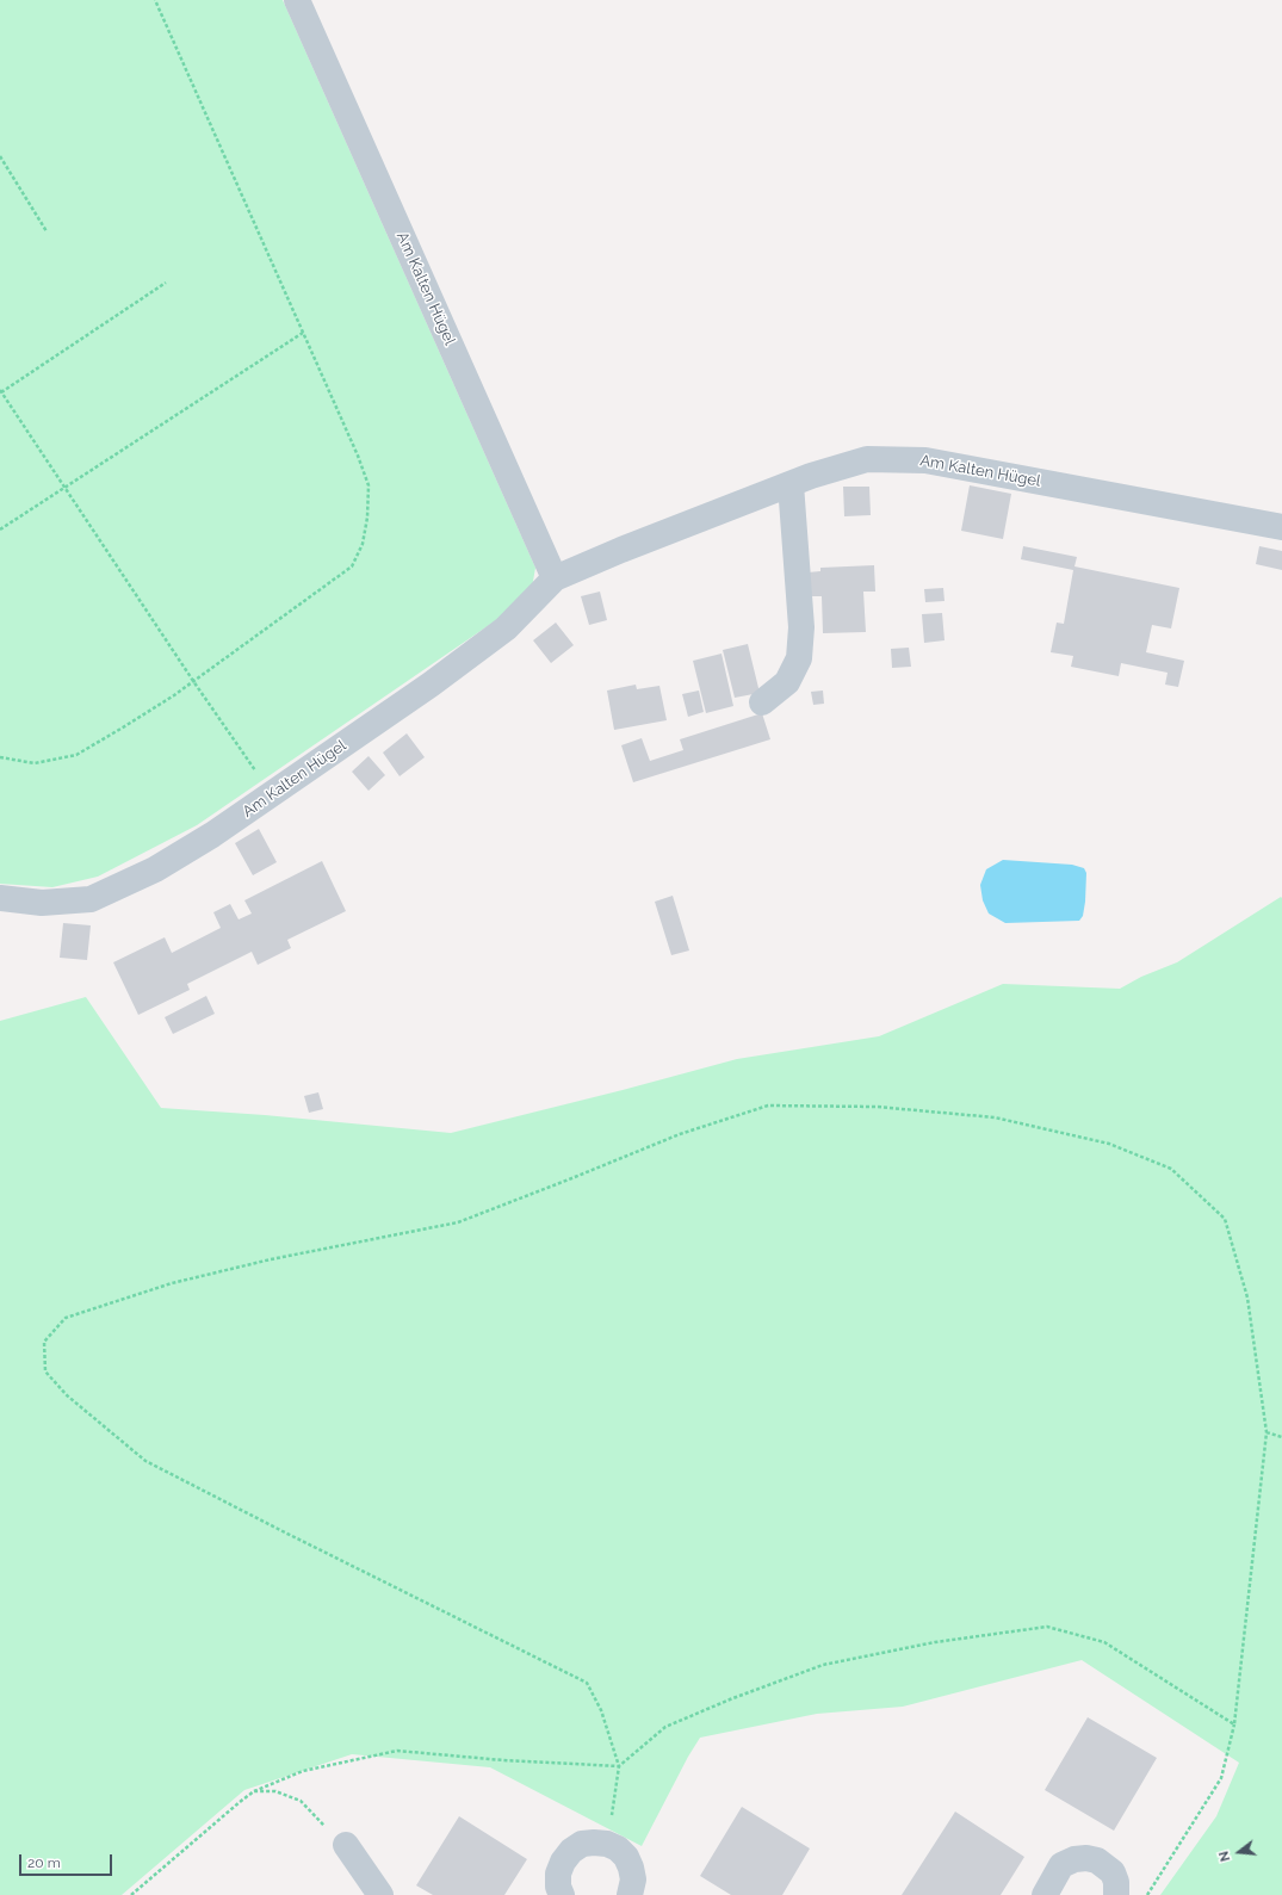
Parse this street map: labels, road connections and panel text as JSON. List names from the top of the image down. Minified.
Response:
{"streets":{"street":["Am Kalten Hügel"]},"scale_bar":"20 m","north":"left"}
